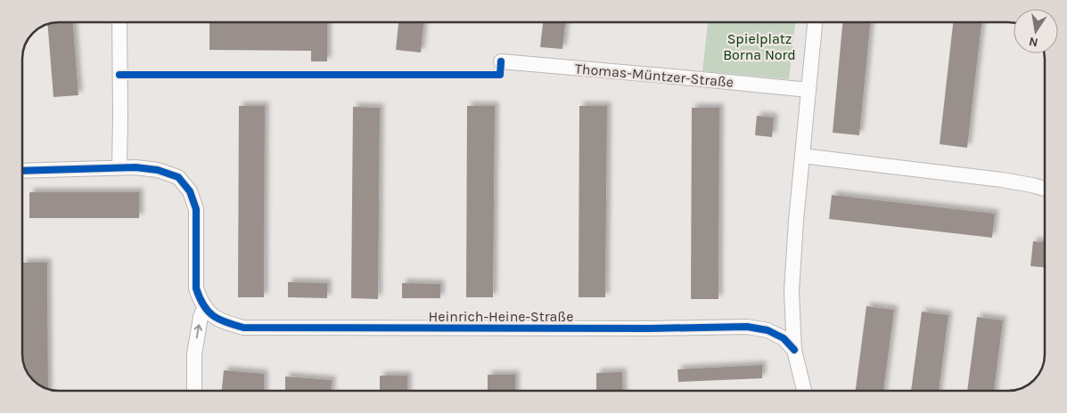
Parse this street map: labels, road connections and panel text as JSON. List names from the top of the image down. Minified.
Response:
{"streets":{"street":["Thomas-Müntzer-Straße","Heinrich-Heine-Straße"]},"parks":["Spielplatz Borna Nord"],"north":"bottom"}
